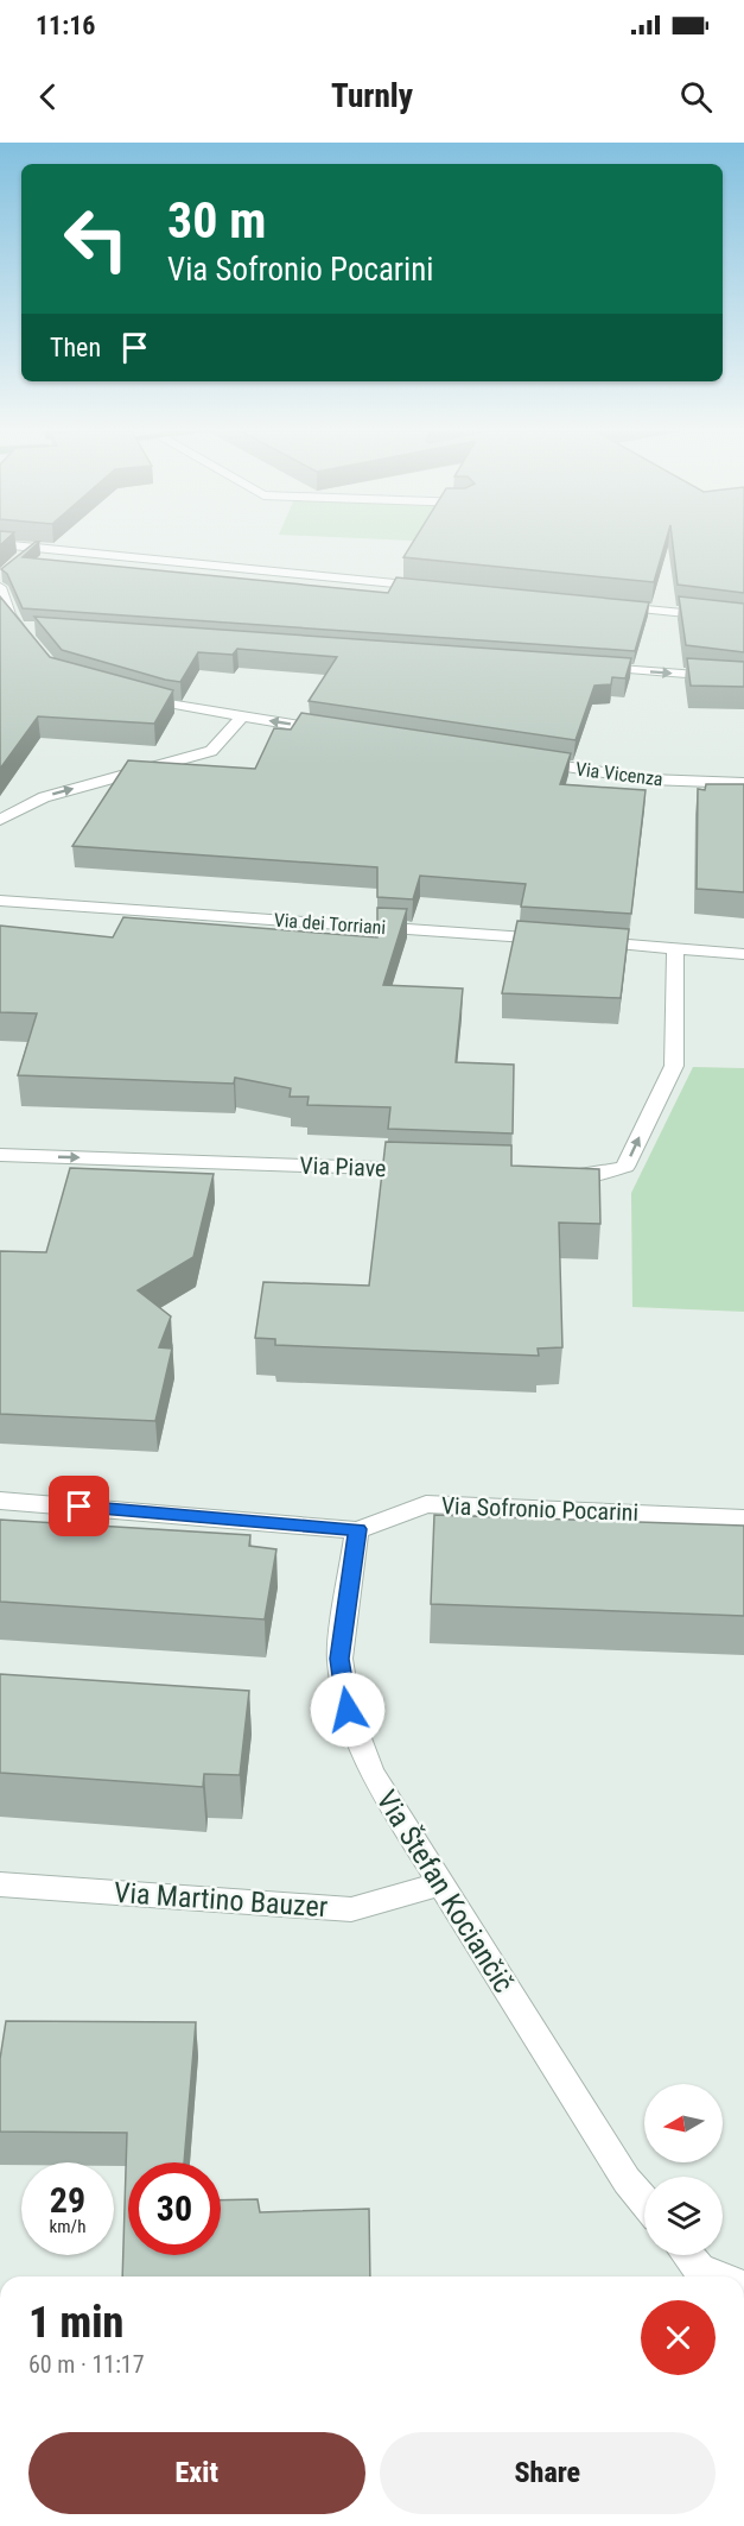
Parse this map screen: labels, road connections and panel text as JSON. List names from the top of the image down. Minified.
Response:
{"streets":{"street":["Via Vicenza","Via dei Torriani","Via Piave","Via Sofronio Pocarini","Via Štefan Kociančič","Via Martino Bauzer"]},"crossings":[["Via Sofronio Pocarini","Via Štefan Kociančič"],["Via Štefan Kociančič","Via Martino Bauzer"]],"one_way":["Via Piave"],"north":"left","page":{"status":"11:16","header":"Turnly","turn":["30 m","Via Sofronio Pocarini"],"then":"Then","speed":"29 km/h","limit":"30","heading":["1 min","60 m · 11:17"],"buttons":["Exit","Share"]}}
